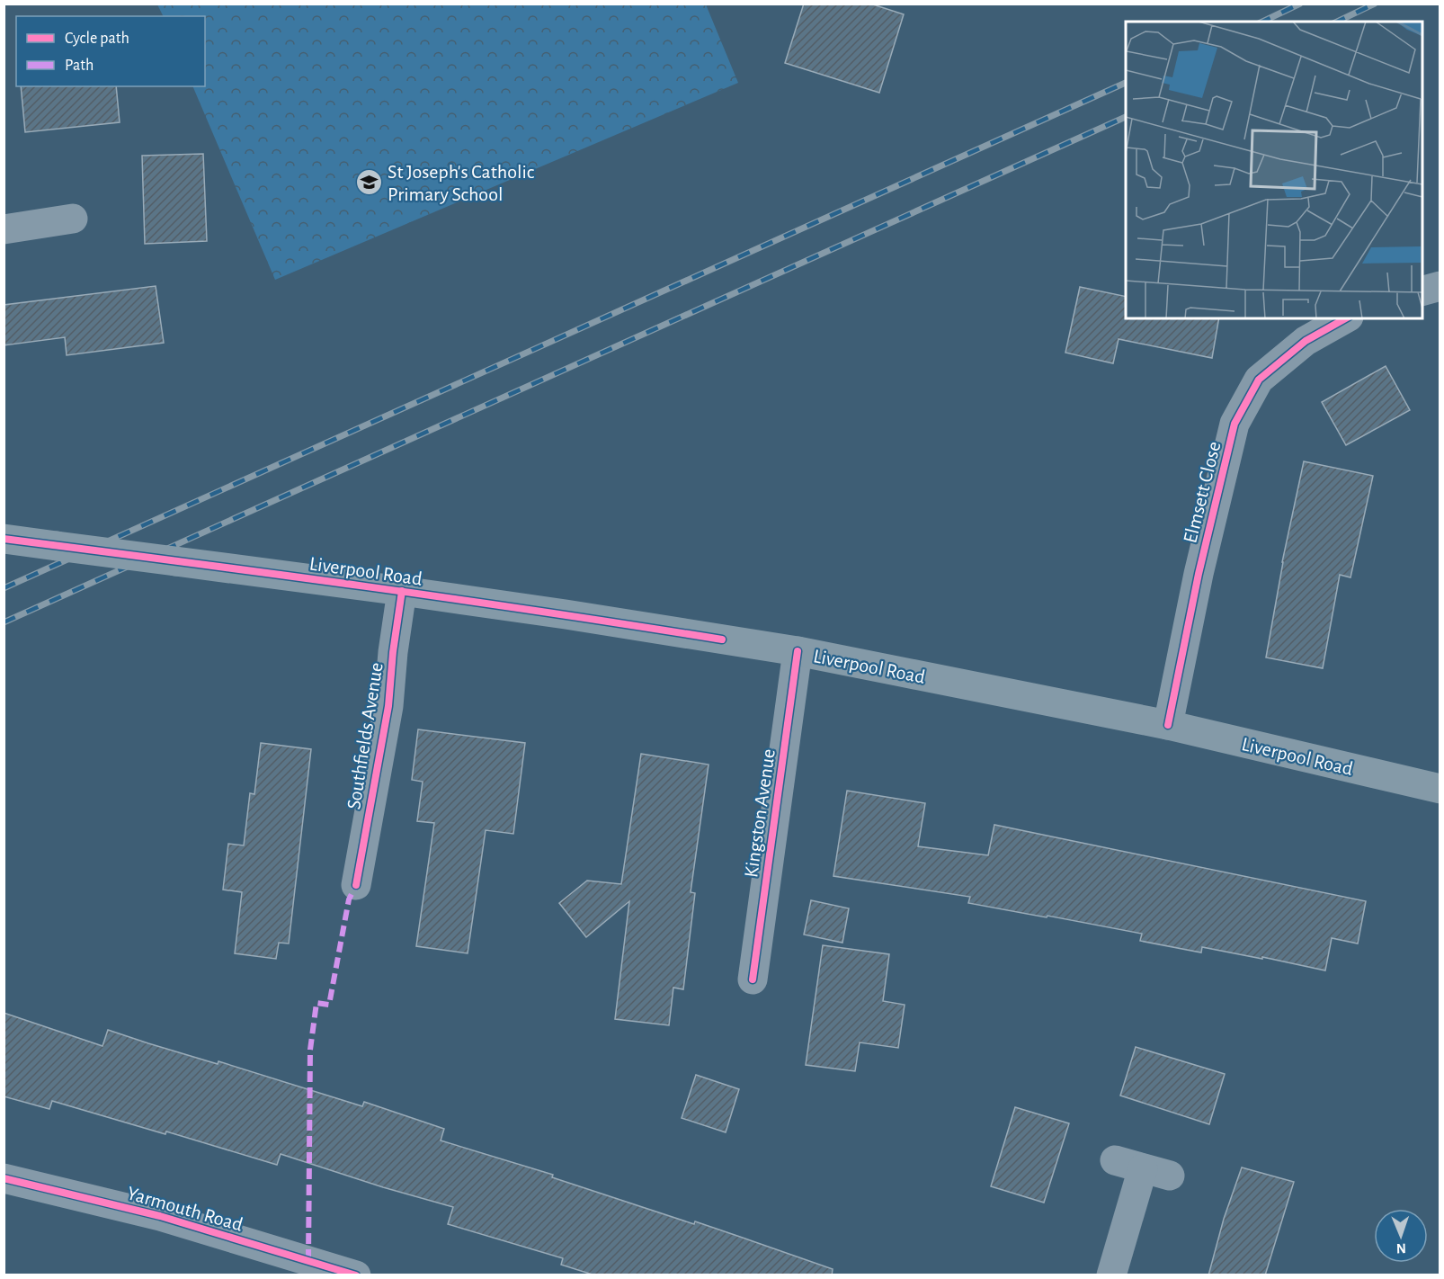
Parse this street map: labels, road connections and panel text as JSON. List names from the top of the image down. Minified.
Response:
{"streets":{"highway":["Liverpool Road"],"street":["Elmsett Close","Southfields Avenue","Kingston Avenue","Yarmouth Road"]},"crossings":[["Elmsett Close","Liverpool Road"],["Liverpool Road","Southfields Avenue"],["Liverpool Road","Kingston Avenue"]],"places":{"school or university":["St Joseph's Catholic Primary School"]},"legend":["Cycle path","Path"],"north":"bottom"}
